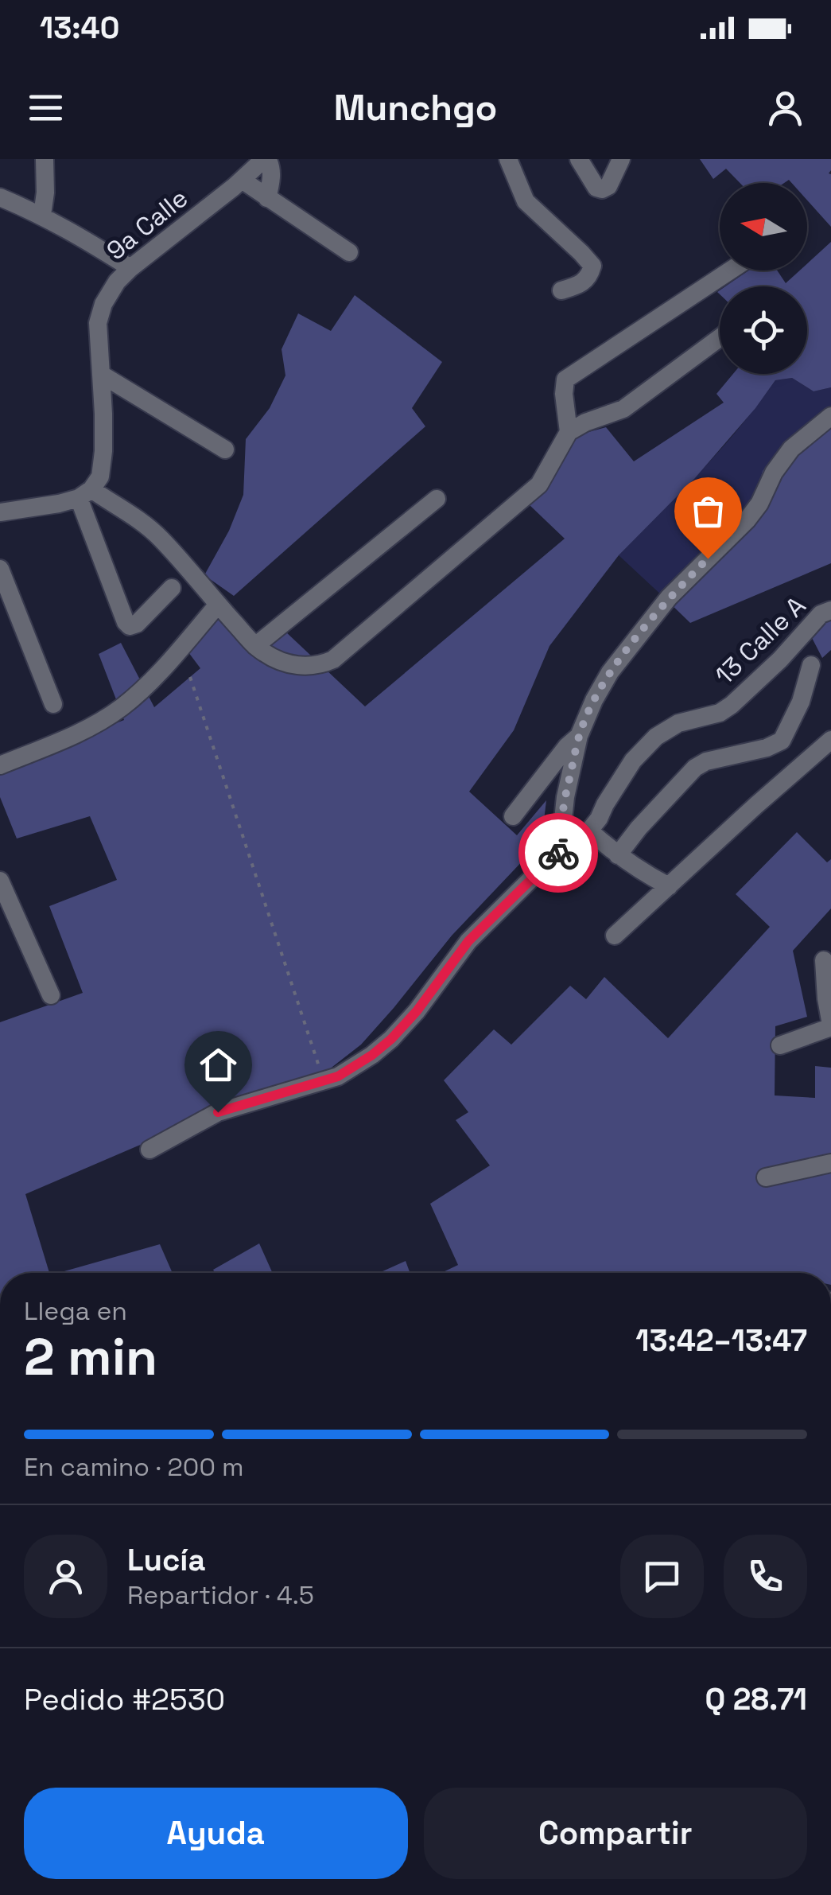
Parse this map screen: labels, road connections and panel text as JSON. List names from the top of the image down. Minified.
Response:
{"streets":{"street":["9a Calle","13 Calle A"]},"north":"left","page":{"status":"13:40","header":"Munchgo","heading":["2 min","Llega en","13:42–13:47"],"panel":["Lucía","Repartidor · 4.5","Pedido #2530","Q 28.71"],"bar":"En camino · 200 m","buttons":["Ayuda","Compartir"]}}
